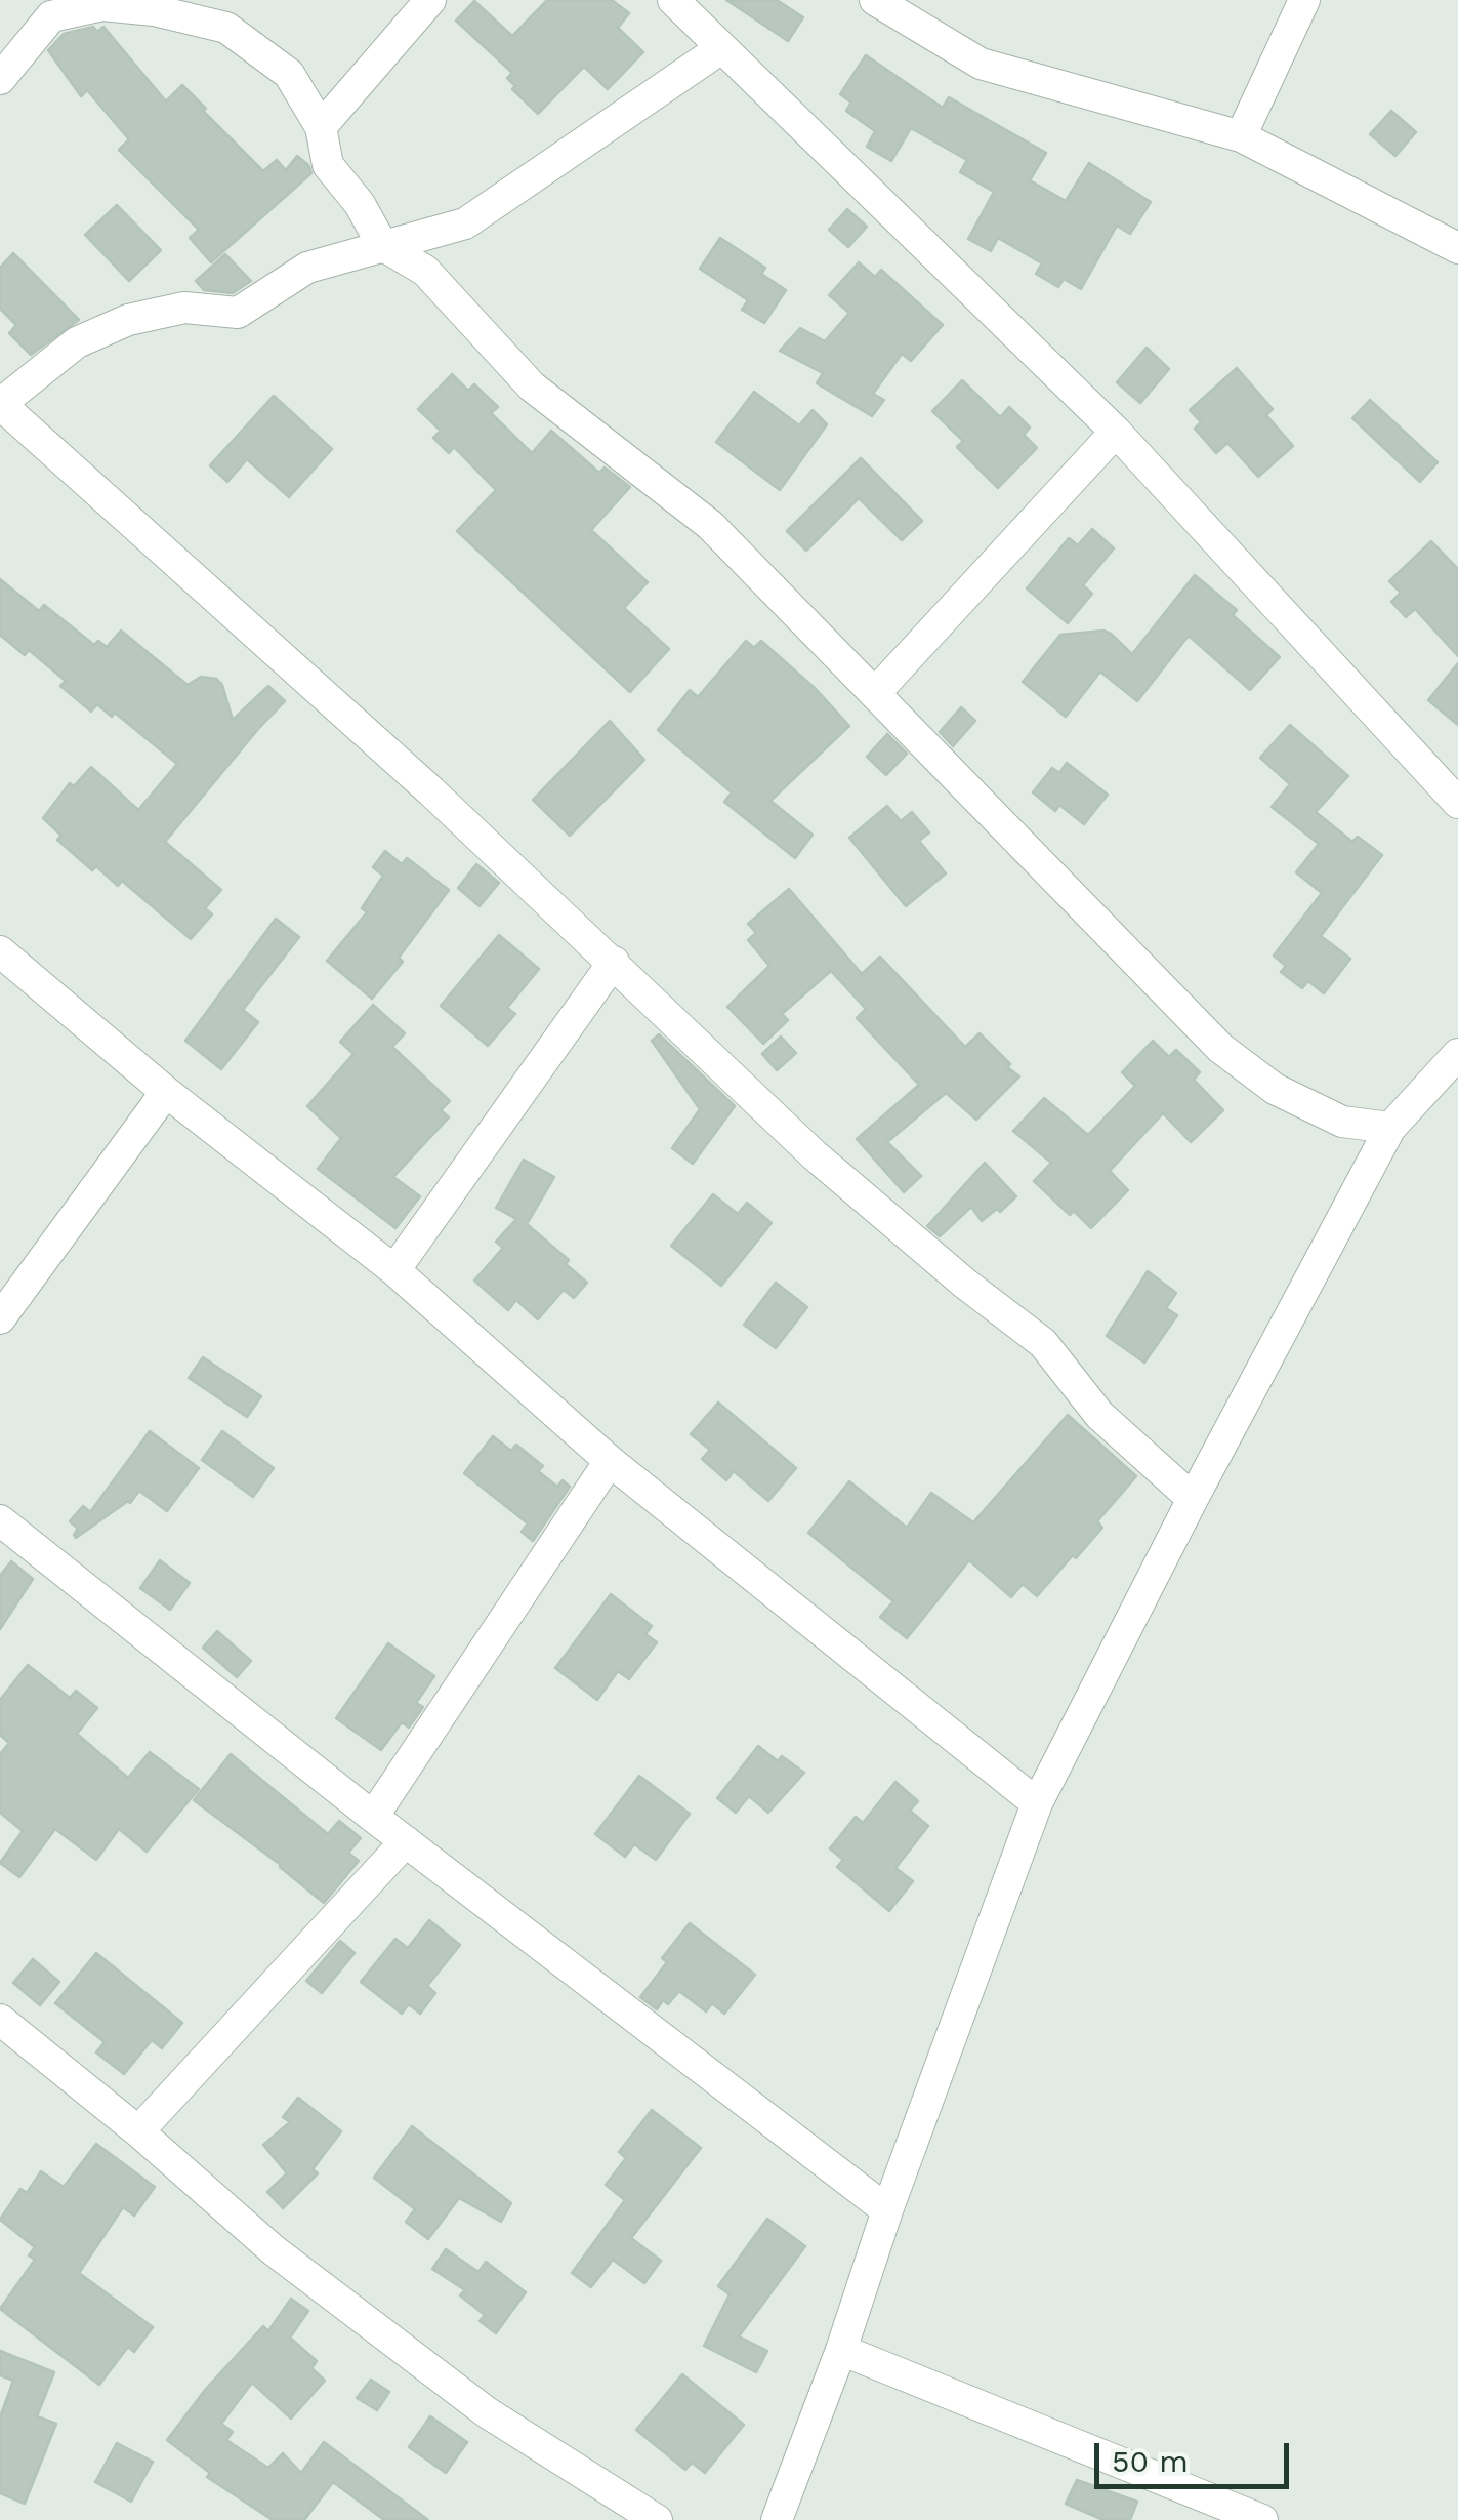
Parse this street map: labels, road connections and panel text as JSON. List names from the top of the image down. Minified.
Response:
{"scale_bar":"50 m"}
